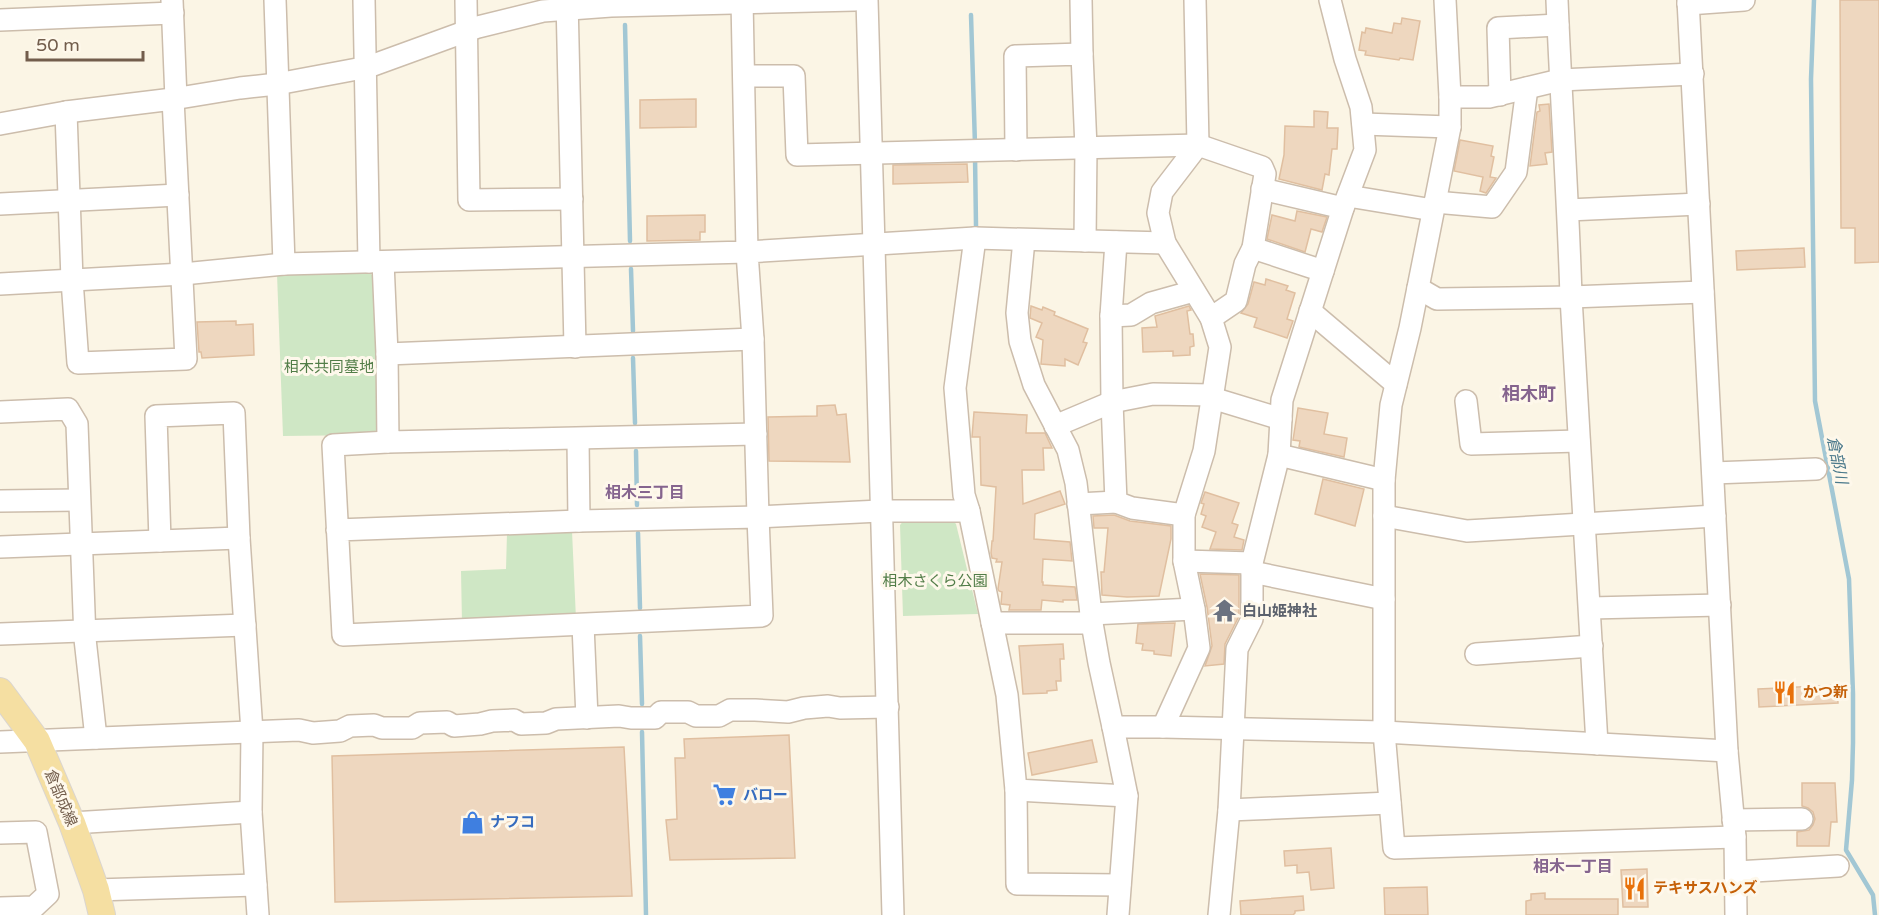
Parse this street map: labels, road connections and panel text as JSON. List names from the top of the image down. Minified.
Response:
{"streets":{"main road":["倉部成線"]},"districts":["相木町","相木三丁目","相木一丁目"],"water":["倉部川"],"parks":["相木共同墓地","相木さくら公園"],"places":{"temple":["白山姫神社"],"restaurant":["かつ新","テキサスハンズ"],"supermarket":["バロー"],"shop":["ナフコ"]},"scale_bar":"50 m"}
